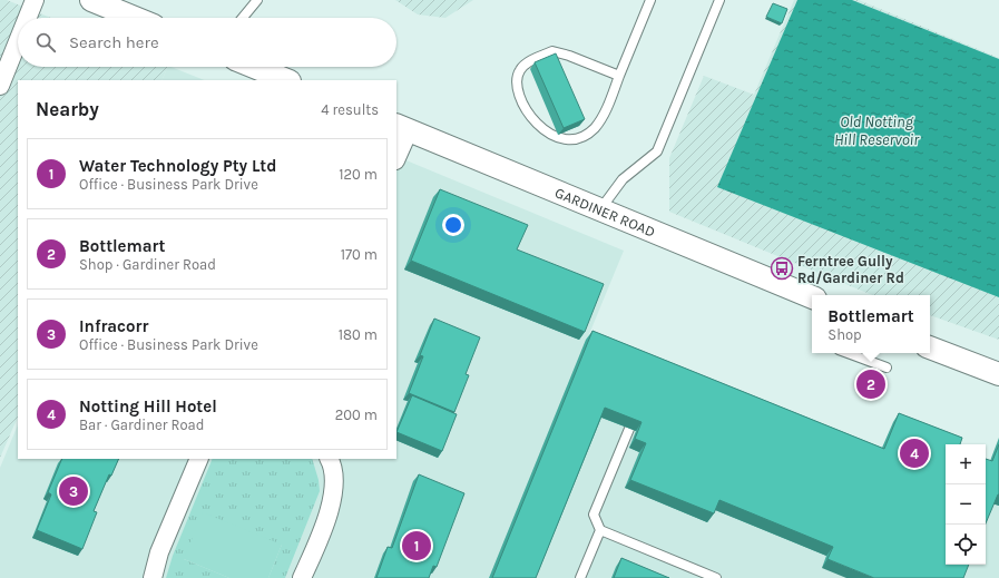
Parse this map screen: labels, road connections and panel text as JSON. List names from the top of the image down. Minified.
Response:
{"streets":{"street":["GARDINER ROAD"]},"water":["Old Notting Hill Reservoir"],"places":{"bus stop":["Ferntree Gully Rd/Gardiner Rd"]},"page":{"search":"Search here","heading":["Nearby","4 results"],"list":[{"mark":"1","name":"Water Technology Pty Ltd","note":"Office · Business Park Drive","value":"120 m"},{"mark":"2","name":"Bottlemart","note":"Shop · Gardiner Road","value":"170 m"},{"mark":"3","name":"Infracorr","note":"Office · Business Park Drive","value":"180 m"},{"mark":"4","name":"Notting Hill Hotel","note":"Bar · Gardiner Road","value":"200 m"}],"popup":["Bottlemart","Shop"],"pins":["2","4","3","1"],"map_buttons":["+","−"]}}
